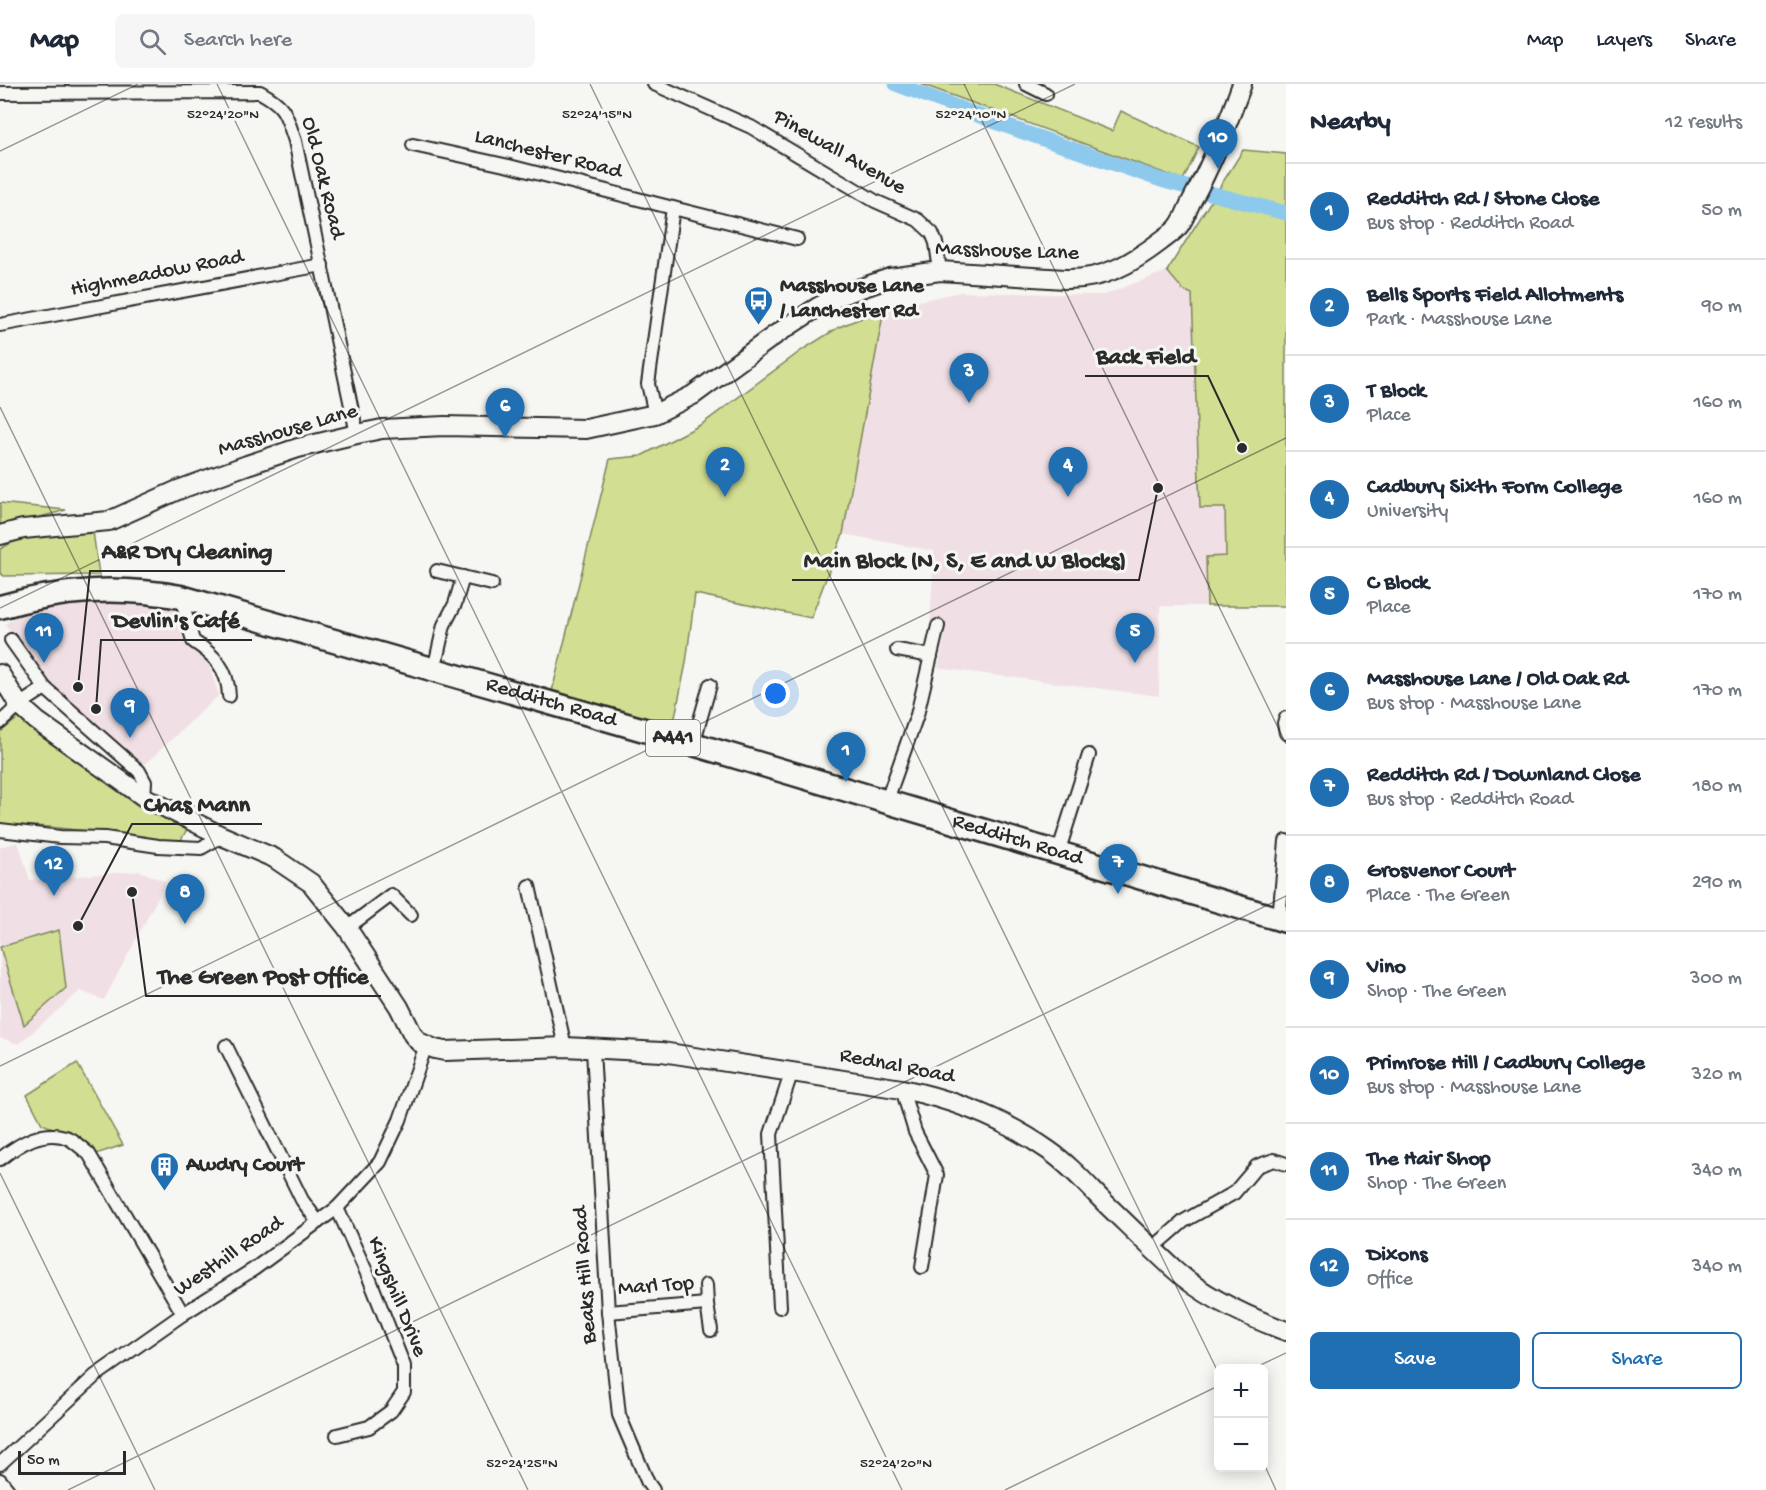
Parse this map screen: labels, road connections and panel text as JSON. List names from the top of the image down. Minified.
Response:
{"streets":{"highway":["Redditch Road","A441"],"street":["Pinewall Avenue","Lanchester Road","Old Oak Road","Masshouse Lane","Highmeadow Road","Rednal Road","Westhill Road","Beaks Hill Road","Marl Top","Kingshill Drive"]},"crossings":[["Pinewall Avenue","Masshouse Lane"],["Old Oak Road","Masshouse Lane"],["Old Oak Road","Highmeadow Road"],["Rednal Road","Westhill Road"],["Rednal Road","Beaks Hill Road"],["Westhill Road","Kingshill Drive"],["Beaks Hill Road","Marl Top"]],"places":{"bus stop":["Masshouse Lane / Lanchester Rd"],"other":["Back Field","Main Block (N, S, E and W Blocks)","A&R Dry Cleaning","Devlin's Café","The Green Post Office","Chas Mann"],"building":["Awdry Court"]},"scale_bar":"50 m","page":{"header":"Map","search":"Search here","nav":["Map","Layers","Share"],"heading":["Nearby","12 results"],"pins":["10","3","6","2","4","5","11","9","1","7","12","8"],"list":[{"mark":"1","name":"Redditch Rd / Stone Close","note":"Bus stop · Redditch Road","value":"50 m"},{"mark":"2","name":"Bells Sports Field Allotments","note":"Park · Masshouse Lane","value":"90 m"},{"mark":"3","name":"T Block","note":"Place","value":"160 m"},{"mark":"4","name":"Cadbury Sixth Form College","note":"University","value":"160 m"},{"mark":"5","name":"C Block","note":"Place","value":"170 m"},{"mark":"6","name":"Masshouse Lane / Old Oak Rd","note":"Bus stop · Masshouse Lane","value":"170 m"},{"mark":"7","name":"Redditch Rd / Downland Close","note":"Bus stop · Redditch Road","value":"180 m"},{"mark":"8","name":"Grosvenor Court","note":"Place · The Green","value":"290 m"},{"mark":"9","name":"Vino","note":"Shop · The Green","value":"300 m"},{"mark":"10","name":"Primrose Hill / Cadbury College","note":"Bus stop · Masshouse Lane","value":"320 m"},{"mark":"11","name":"The Hair Shop","note":"Shop · The Green","value":"340 m"},{"mark":"12","name":"Dixons","note":"Office","value":"340 m"}],"buttons":["Save","Share"],"map_buttons":["+","−"],"scale":"50 m"},"coordinates":["52°24'20\"N","52°24'15\"N","52°24'10\"N","52°24'25\"N"]}
